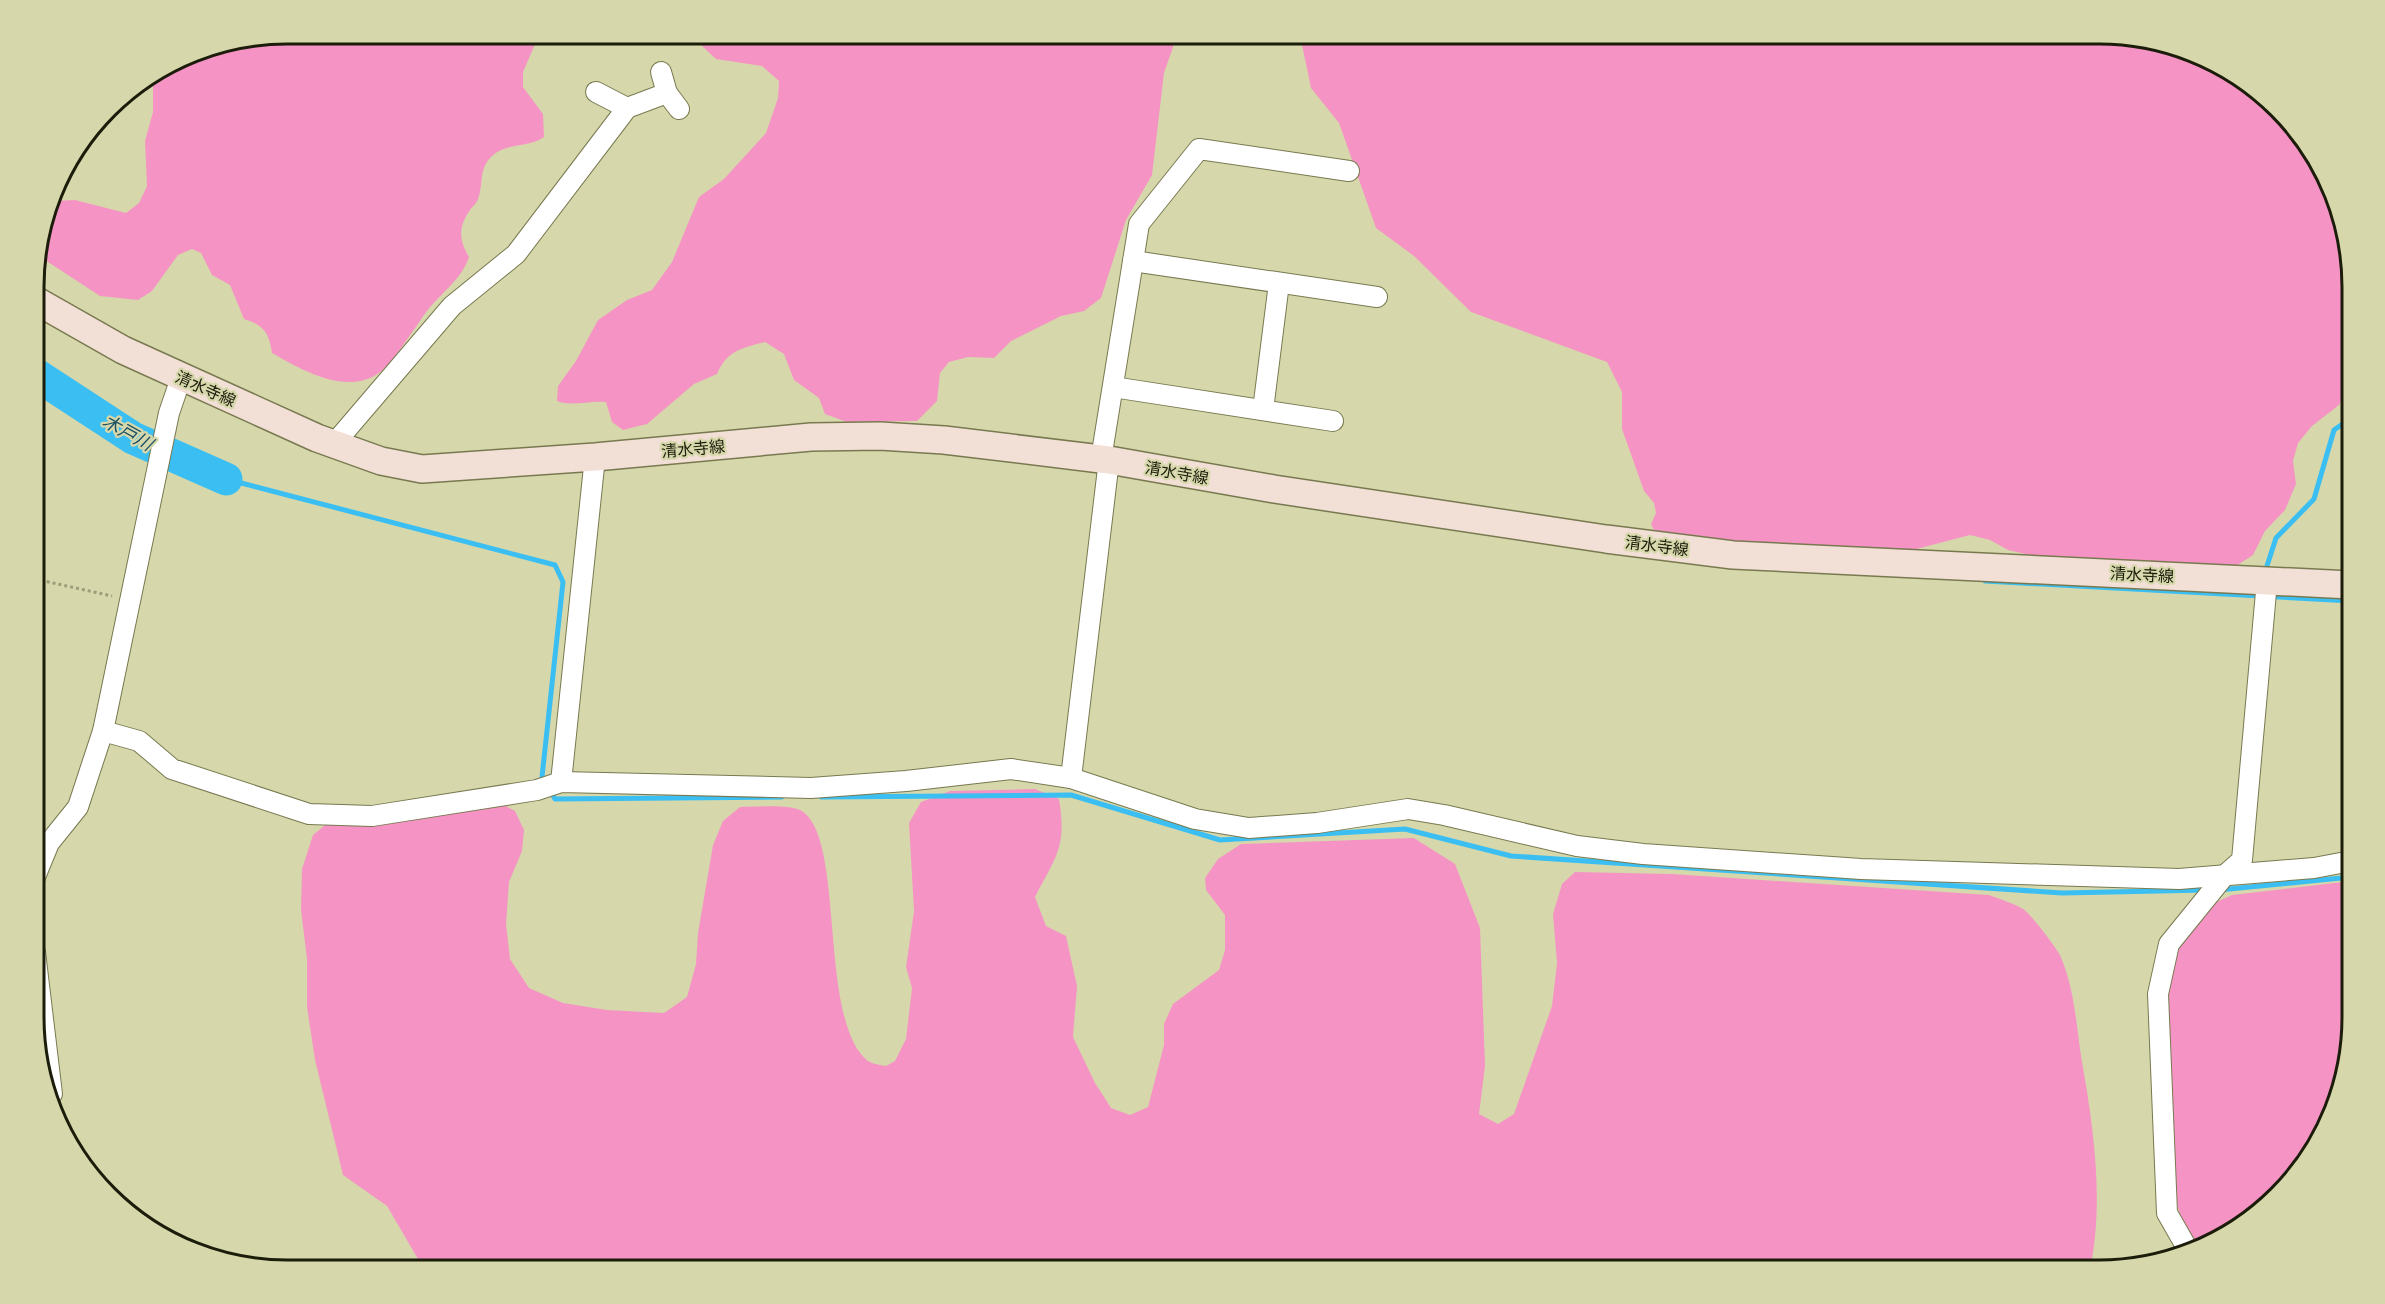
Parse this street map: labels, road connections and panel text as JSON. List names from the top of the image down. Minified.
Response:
{"streets":{"main road":["清水寺線"]},"water":["木戸川"]}
